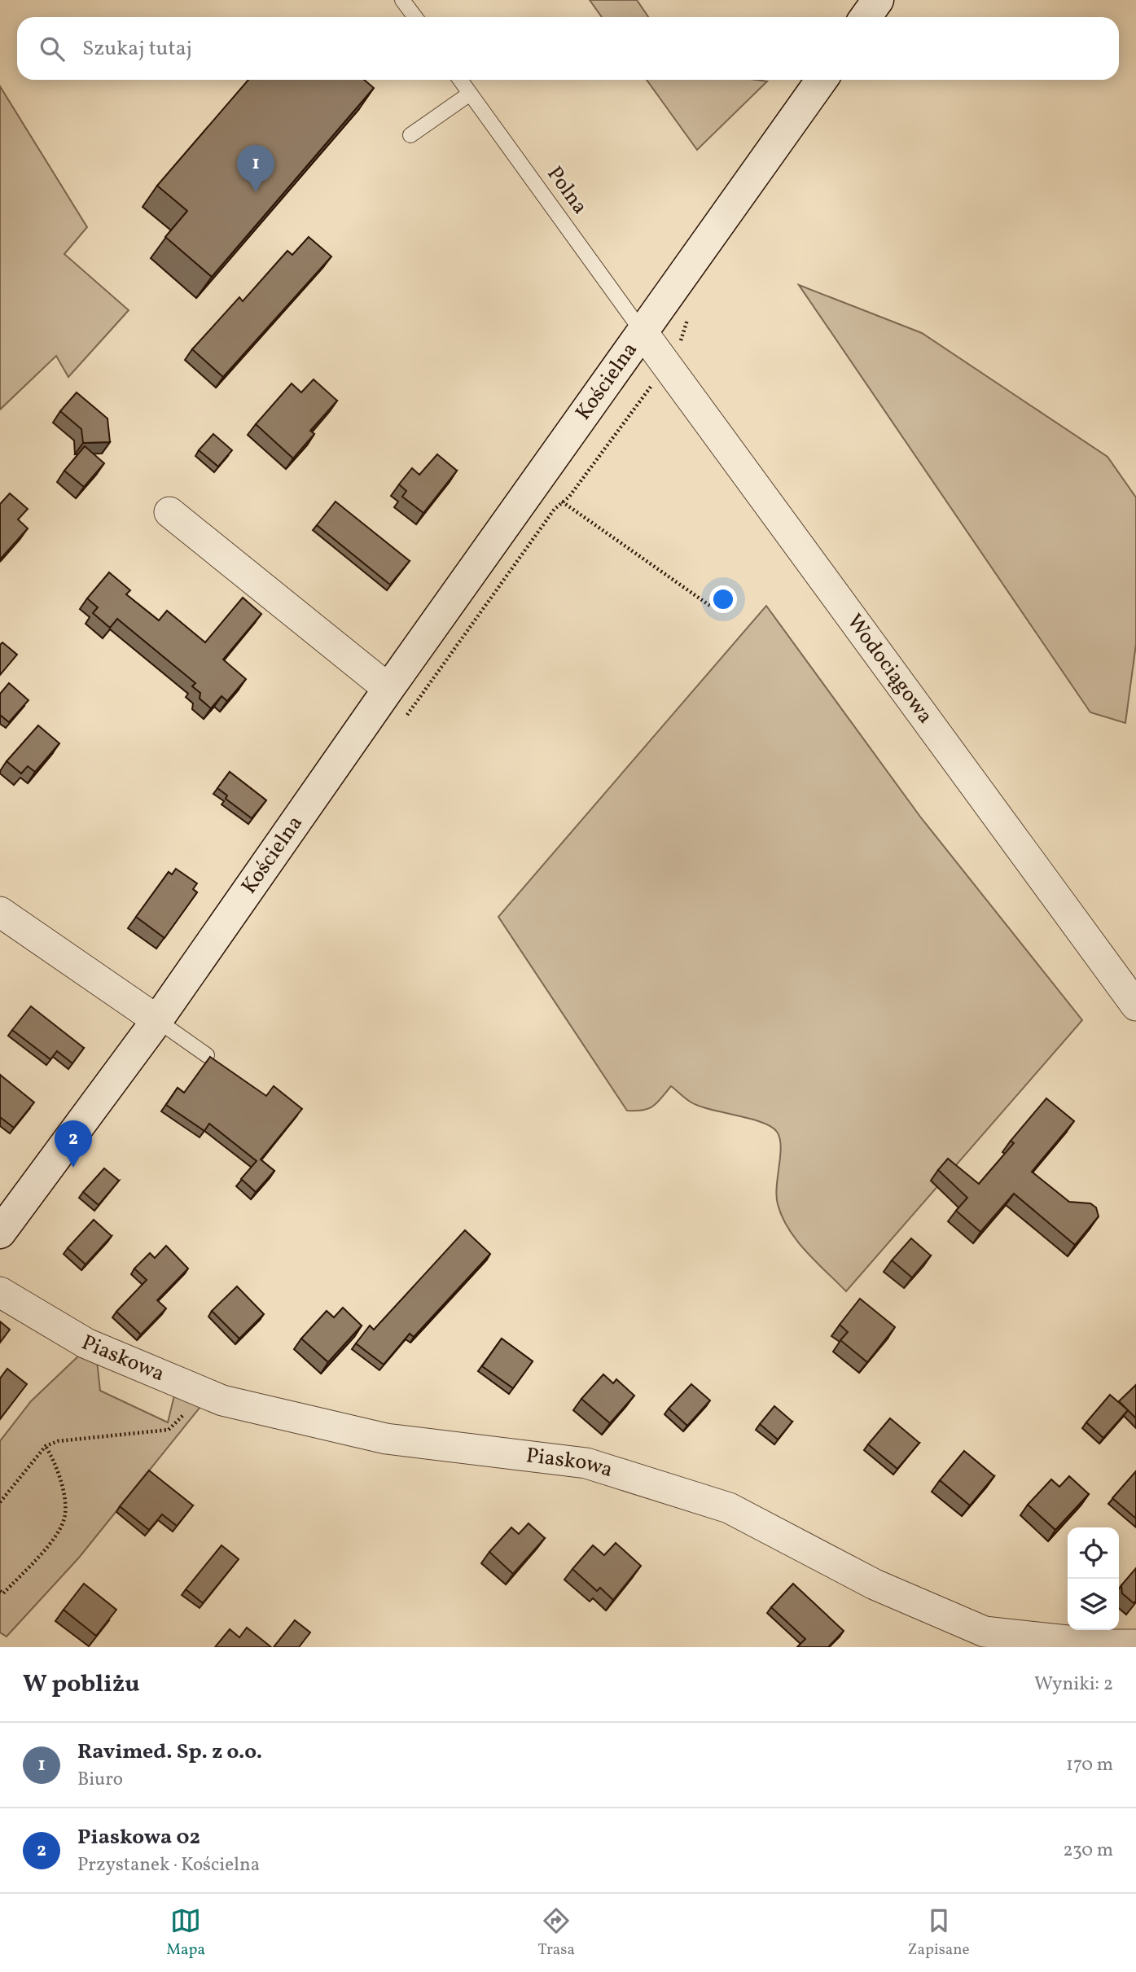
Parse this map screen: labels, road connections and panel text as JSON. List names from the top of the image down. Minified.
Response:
{"streets":{"street":["Kościelna","Wodociągowa","Piaskowa"],"lane":["Polna"]},"crossings":[["Polna","Kościelna"],["Polna","Wodociągowa"],["Kościelna","Wodociągowa"]],"page":{"search":"Szukaj tutaj","pins":["1","2"],"heading":["W pobliżu","Wyniki: 2"],"list":[{"mark":"1","name":"Ravimed. Sp. z o.o.","note":"Biuro","value":"170 m"},{"mark":"2","name":"Piaskowa 02","note":"Przystanek · Kościelna","value":"230 m"}],"nav":["Mapa","Trasa","Zapisane"]}}
